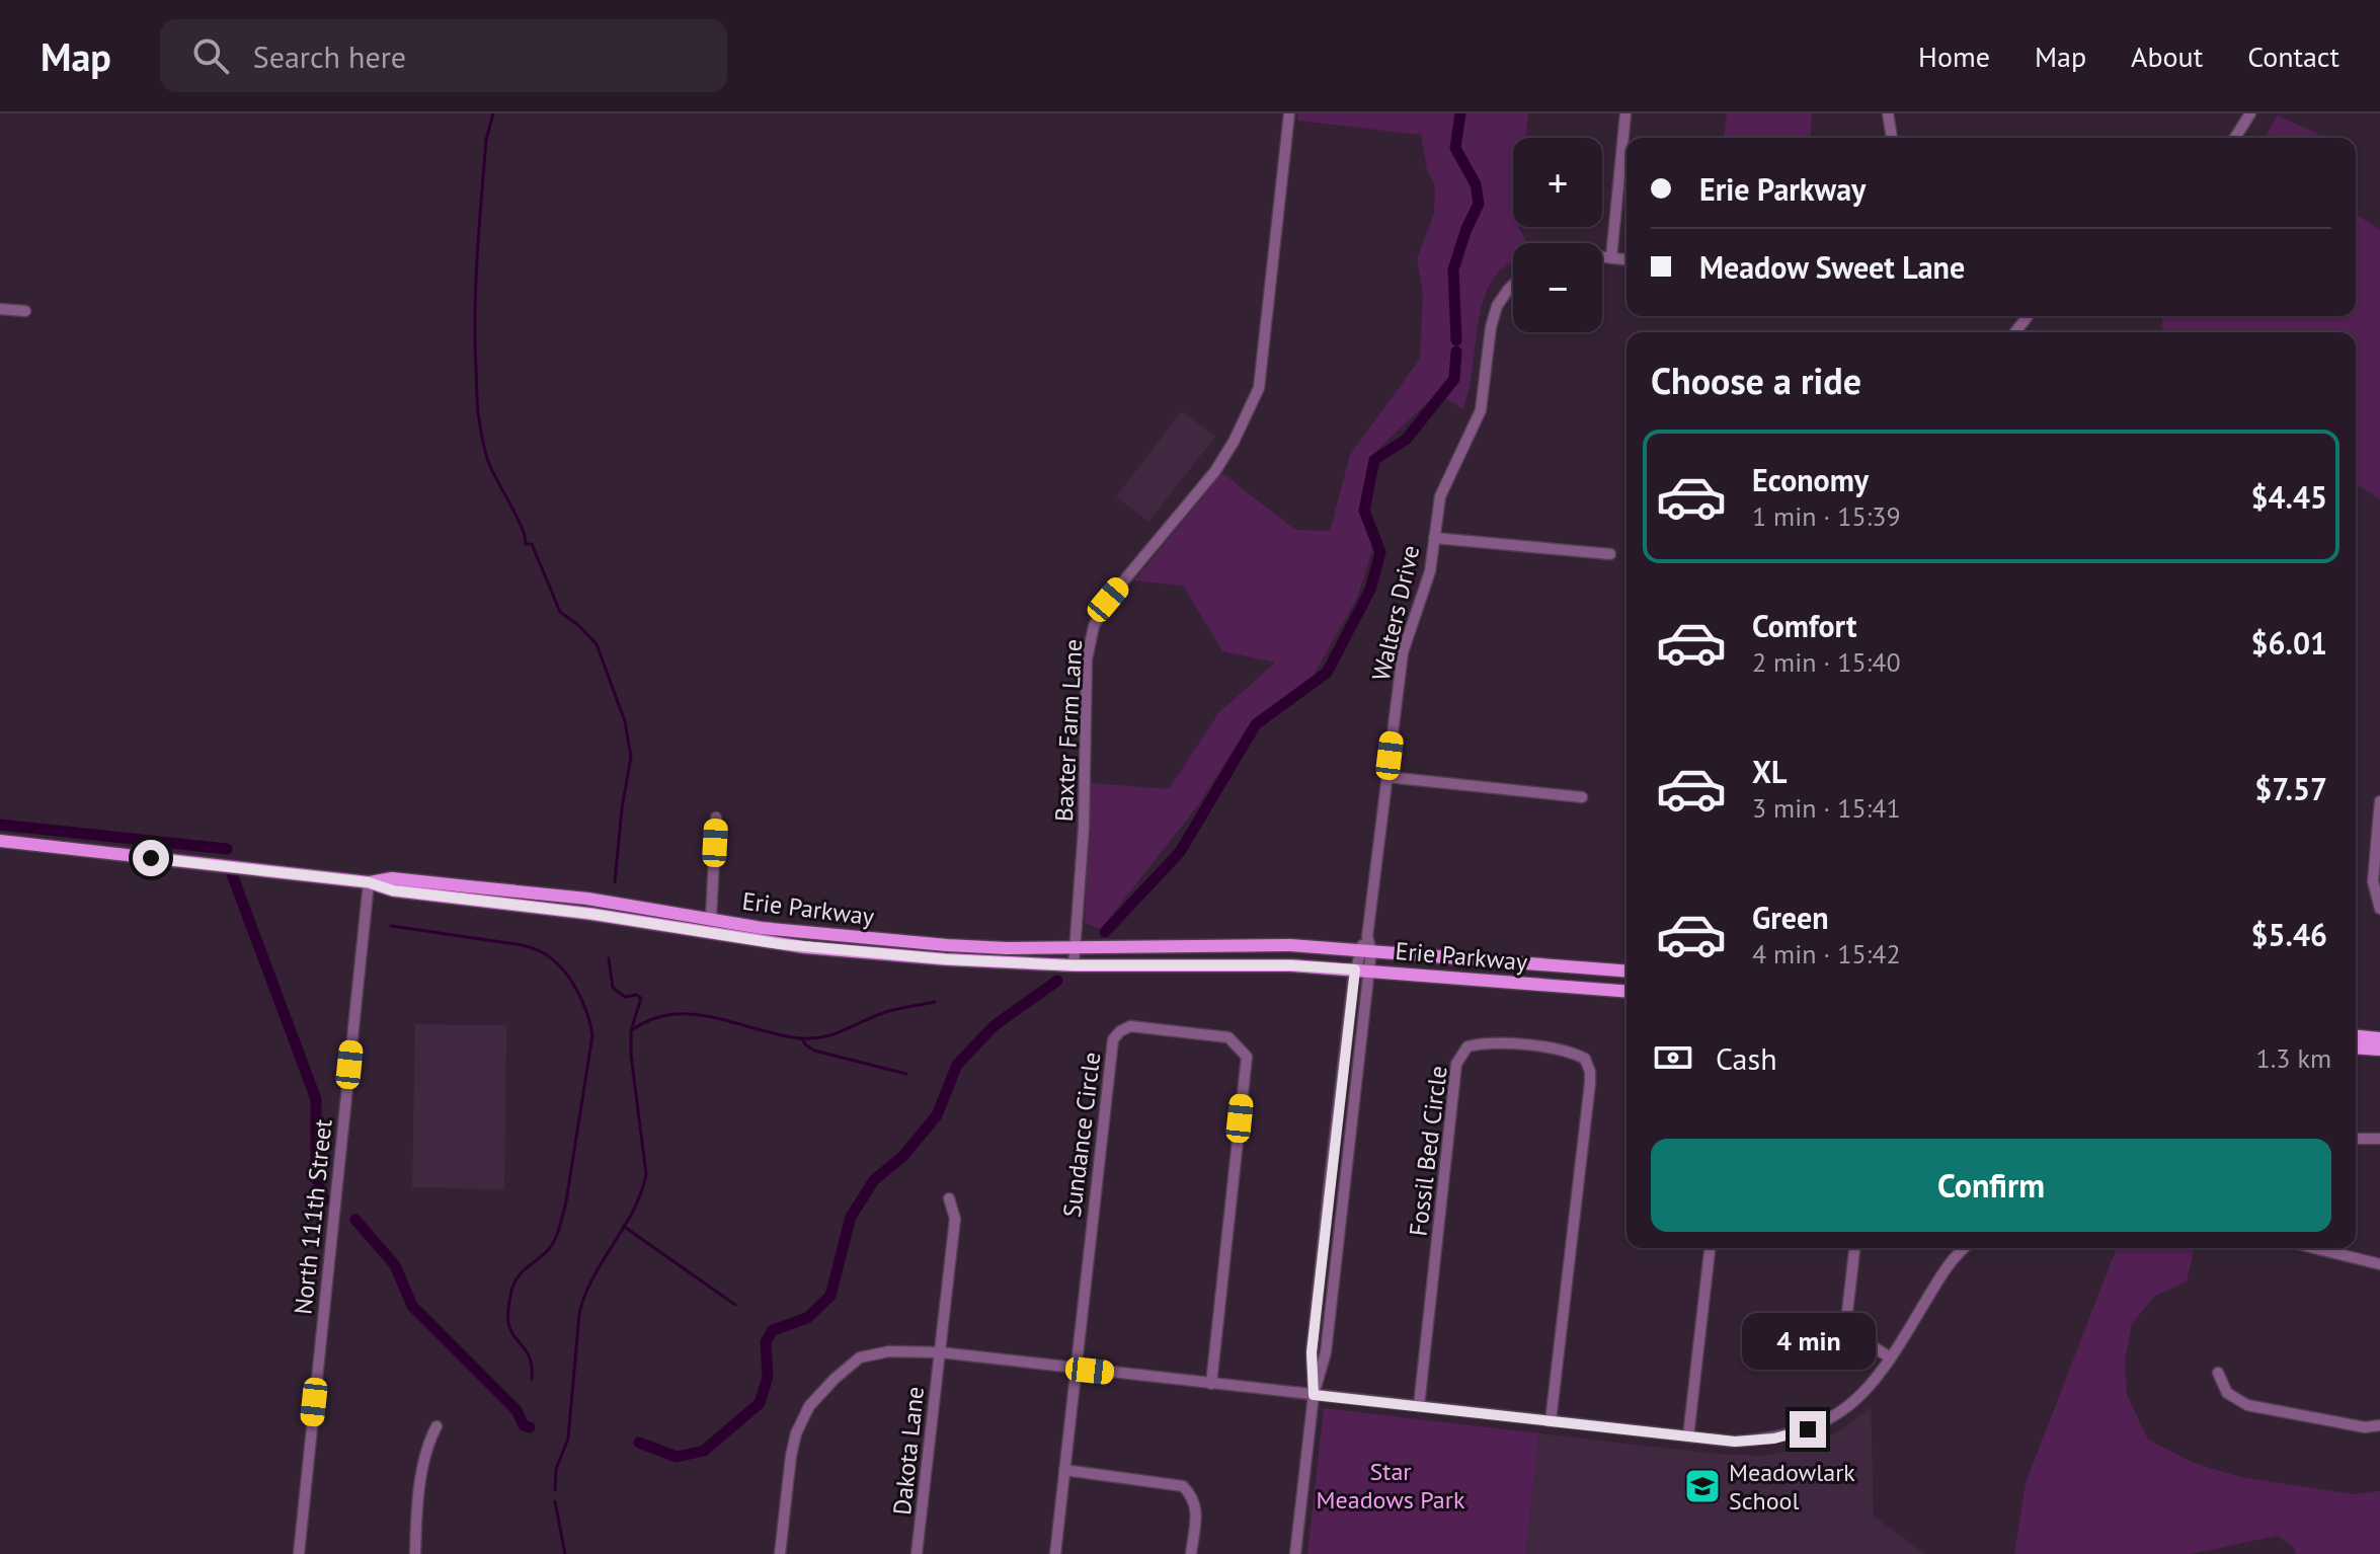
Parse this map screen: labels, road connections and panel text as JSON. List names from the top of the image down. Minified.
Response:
{"streets":{"main road":["Erie Parkway"],"street":["Walters Drive","Baxter Farm Lane","Sundance Circle","Fossil Bed Circle","North 111th Street","Dakota Lane"]},"crossings":[["Walters Drive","Erie Parkway"],["Baxter Farm Lane","Erie Parkway"],["Erie Parkway","North 111th Street"]],"parks":["Star Meadows Park"],"places":{"school or university":["Meadowlark School"]},"page":{"header":"Map","search":"Search here","nav":["Home","Map","About","Contact"],"map_buttons":["+","−"],"banner":["Erie Parkway","Meadow Sweet Lane"],"heading":"Choose a ride","list":[{"name":"Economy","note":"1 min · 15:39","value":"$4.45"},{"name":"Comfort","note":"2 min · 15:40","value":"$6.01"},{"name":"XL","note":"3 min · 15:41","value":"$7.57"},{"name":"Green","note":"4 min · 15:42","value":"$5.46"}],"pay":["Cash","1.3 km"],"buttons":"Confirm","bubble":"4 min"}}
